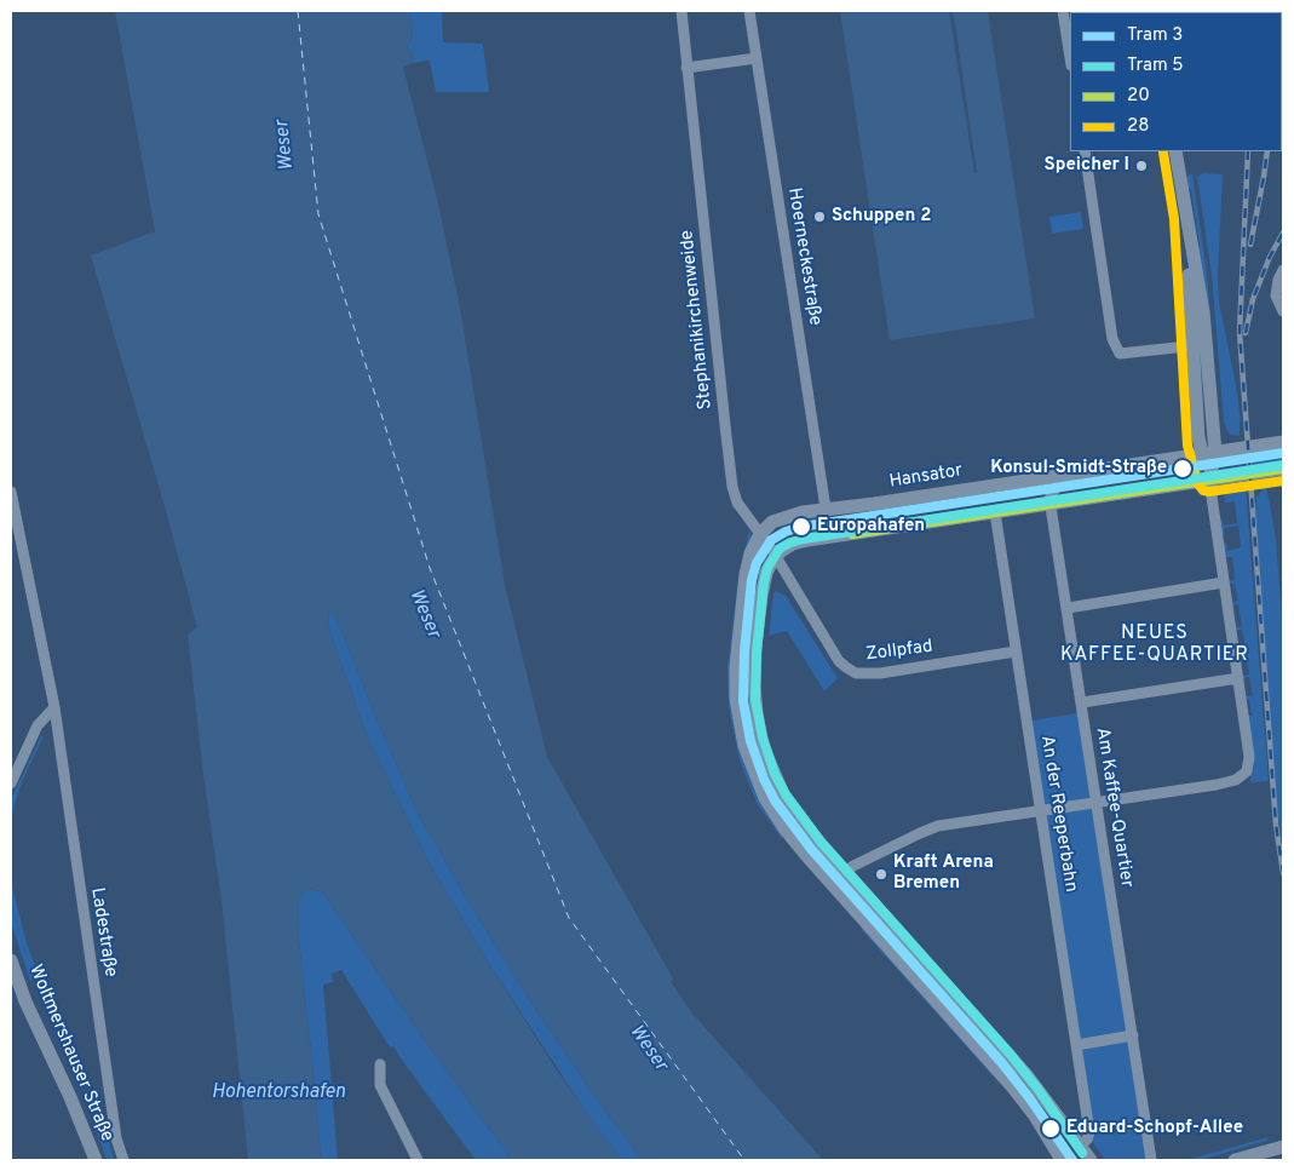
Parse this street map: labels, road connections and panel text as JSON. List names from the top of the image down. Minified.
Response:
{"streets":{"street":["Hoerneckestraße","Stephanikirchenweide","Hansator","Zollpfad","Am Kaffee-Quartier","An der Reeperbahn","Ladestraße","Woltmershauser Straße"]},"crossings":[["Hoerneckestraße","Hansator"],["Stephanikirchenweide","Hansator"],["Stephanikirchenweide","Zollpfad"],["Zollpfad","An der Reeperbahn"]],"districts":["NEUES KAFFEE-QUARTIER"],"water":["Weser","Hohentorshafen"],"places":["Speicher I","Schuppen 2","Konsul-Smidt-Straße","Europahafen","Kraft Arena Bremen","Eduard-Schopf-Allee"],"lines":["transit line 28","tram line 3","tram line 5","transit line 20"],"legend":["Tram 3","Tram 5","20","28"]}
